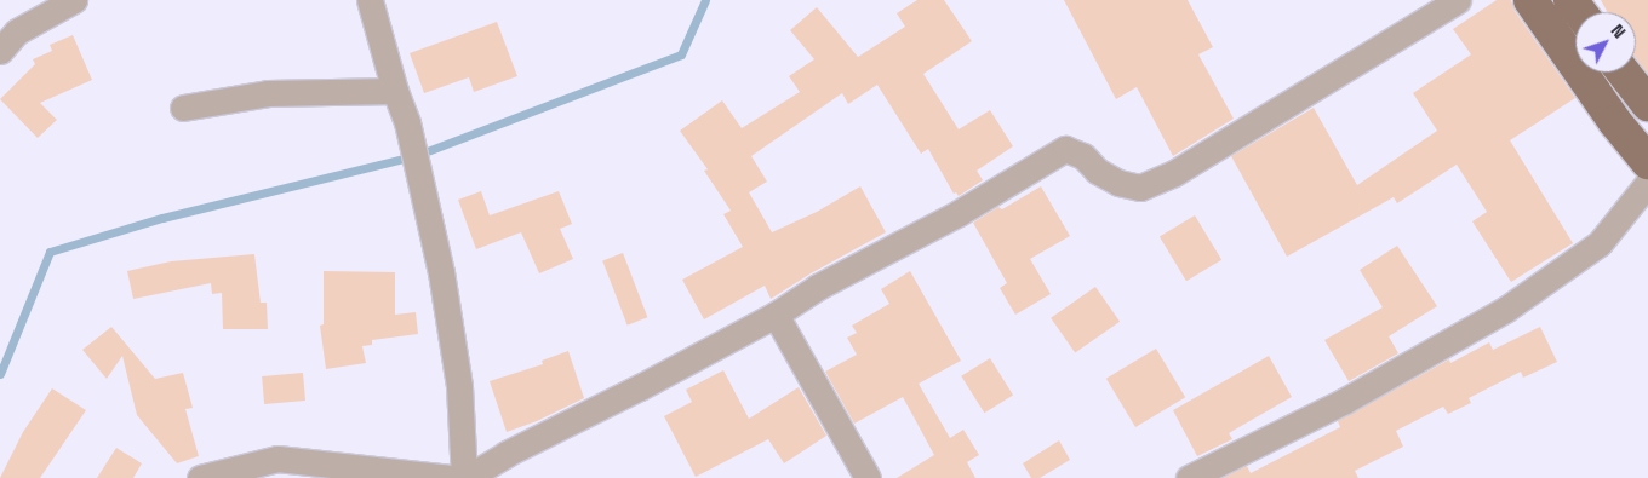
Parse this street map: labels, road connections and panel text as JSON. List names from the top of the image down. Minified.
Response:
{"north":"top right"}
